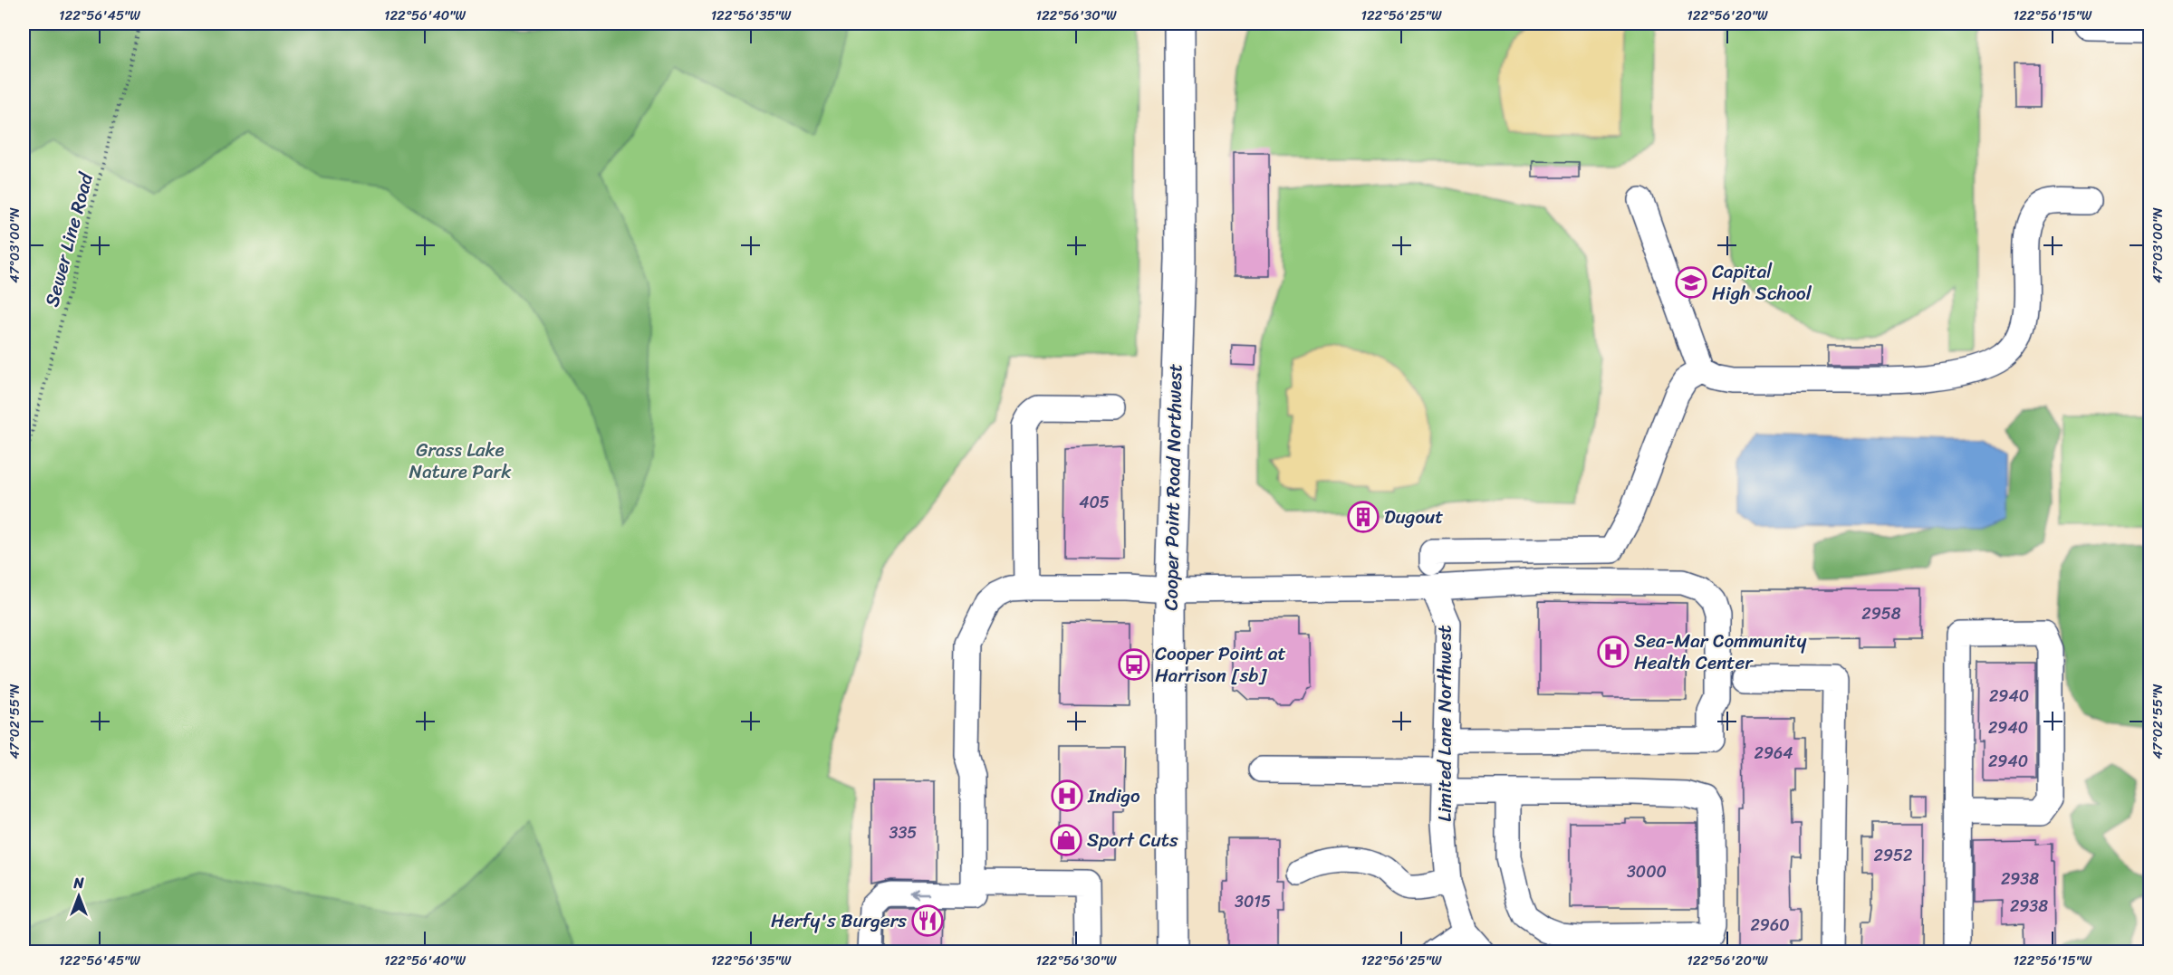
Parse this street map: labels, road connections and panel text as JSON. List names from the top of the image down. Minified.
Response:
{"streets":{"main road":["Cooper Point Road Northwest"],"street":["Limited Lane Northwest"],"path":["Sewer Line Road"]},"parks":["Grass Lake Nature Park"],"places":{"school or university":["Capital High School"],"building":["Dugout"],"hospital":["Sea-Mar Community Health Center","Indigo"],"bus stop":["Cooper Point at Harrison [sb]"],"shop":["Sport Cuts"],"restaurant":["Herfy's Burgers"]},"house_numbers":["405","2958","2940","2940","2964","2940","335","2952","3000","2938","3015","2938","2960"],"north":"top","coordinates":["122°56'45\"W","122°56'40\"W","122°56'35\"W","122°56'30\"W","122°56'25\"W","122°56'20\"W","122°56'15\"W","47°03'00\"N","47°02'55\"N"]}
